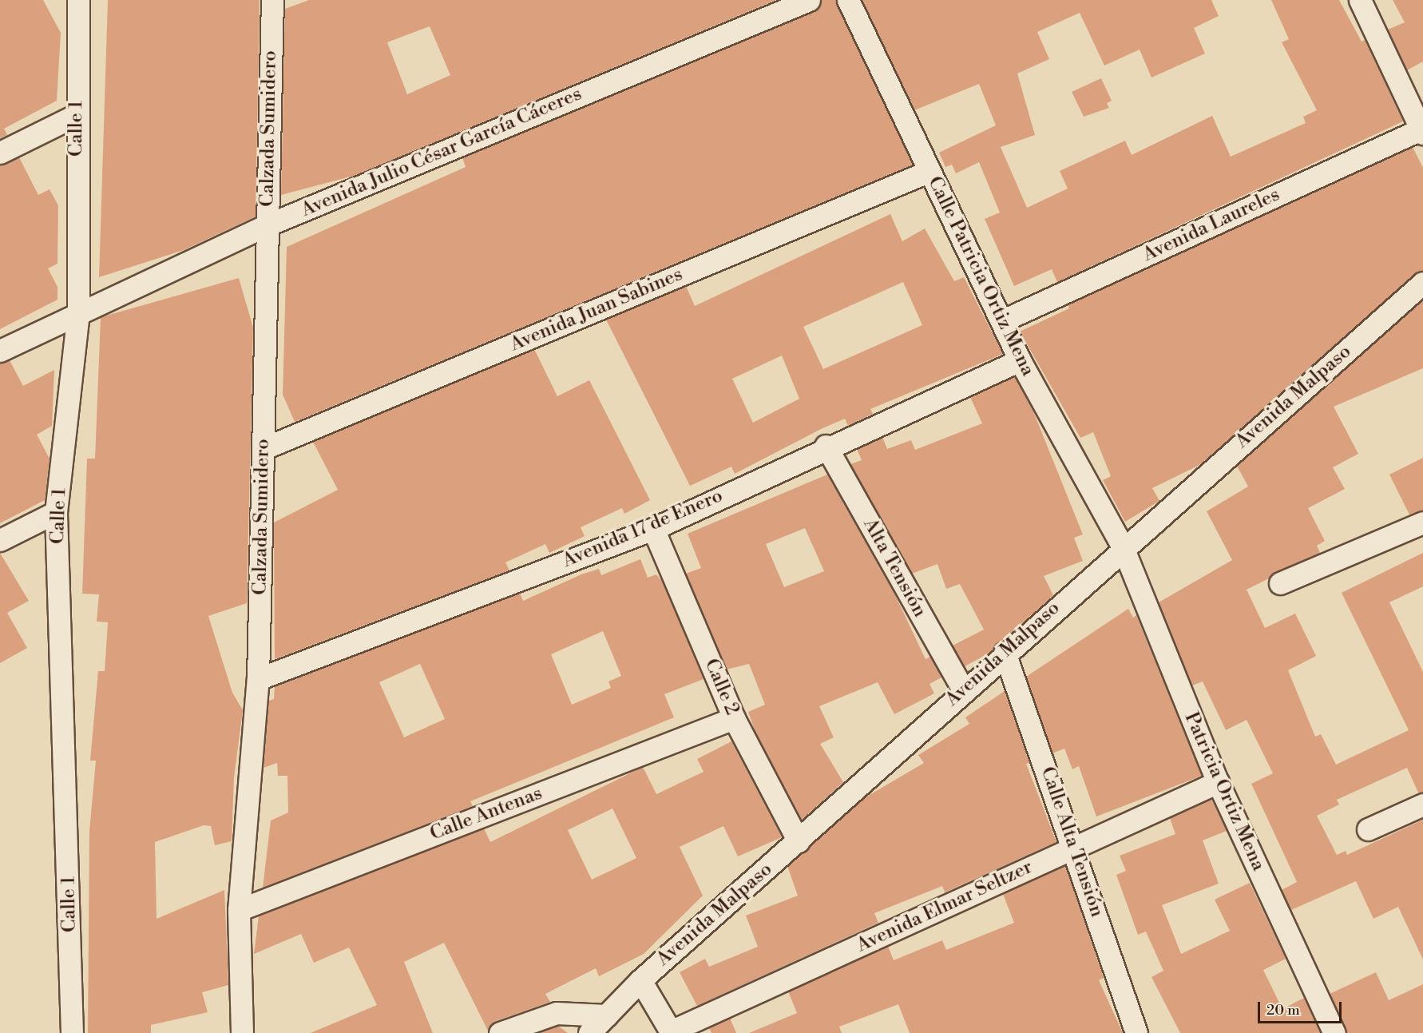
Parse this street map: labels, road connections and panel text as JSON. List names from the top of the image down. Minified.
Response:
{"streets":{"street":["Calle 1","Calzada Sumidero","Avenida Julio César García Cáceres","Avenida Laureles","Calle Patricia Ortiz Mena","Avenida Juan Sabines","Avenida Malpaso","Avenida 17 de Enero","Alta Tensión","Calle 2","Patricia Ortiz Mena","Calle Antenas","Calle Alta Tensión","Avenida Elmar Seltzer"]},"crossings":[["Calle 1","Avenida Julio César García Cáceres"],["Calzada Sumidero","Avenida Julio César García Cáceres"],["Calzada Sumidero","Avenida Juan Sabines"],["Calzada Sumidero","Avenida 17 de Enero"],["Calzada Sumidero","Calle Antenas"],["Avenida Laureles","Calle Patricia Ortiz Mena"],["Calle Patricia Ortiz Mena","Avenida Juan Sabines"],["Calle Patricia Ortiz Mena","Avenida Malpaso"],["Calle Patricia Ortiz Mena","Avenida 17 de Enero"],["Calle Patricia Ortiz Mena","Patricia Ortiz Mena"],["Avenida Malpaso","Alta Tensión"],["Avenida Malpaso","Calle 2"],["Avenida Malpaso","Patricia Ortiz Mena"],["Avenida Malpaso","Calle Alta Tensión"],["Avenida 17 de Enero","Alta Tensión"],["Avenida 17 de Enero","Calle 2"],["Calle 2","Calle Antenas"],["Patricia Ortiz Mena","Avenida Elmar Seltzer"],["Calle Alta Tensión","Avenida Elmar Seltzer"]],"scale_bar":"20 m"}
